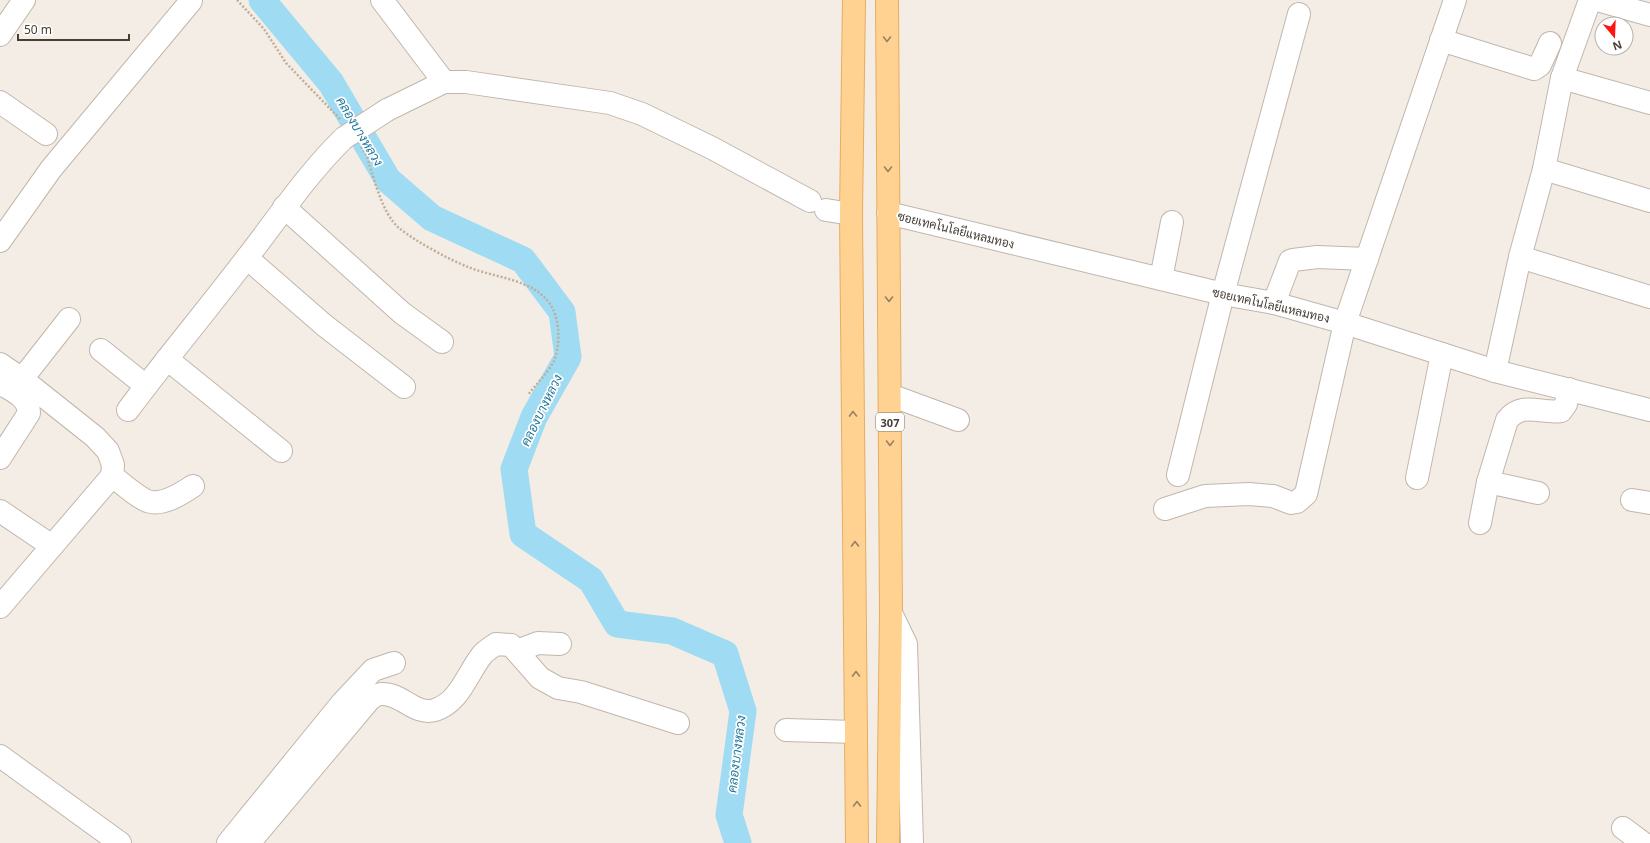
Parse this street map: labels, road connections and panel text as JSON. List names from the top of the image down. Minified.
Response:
{"streets":{"main road":["307"],"street":["ซอยเทคโนโลยีแหลมทอง"]},"crossings":[["ซอยเทคโนโลยีแหลมทอง","307"]],"water":["คลองบางหลวง"],"scale_bar":"50 m","north":"bottom"}
